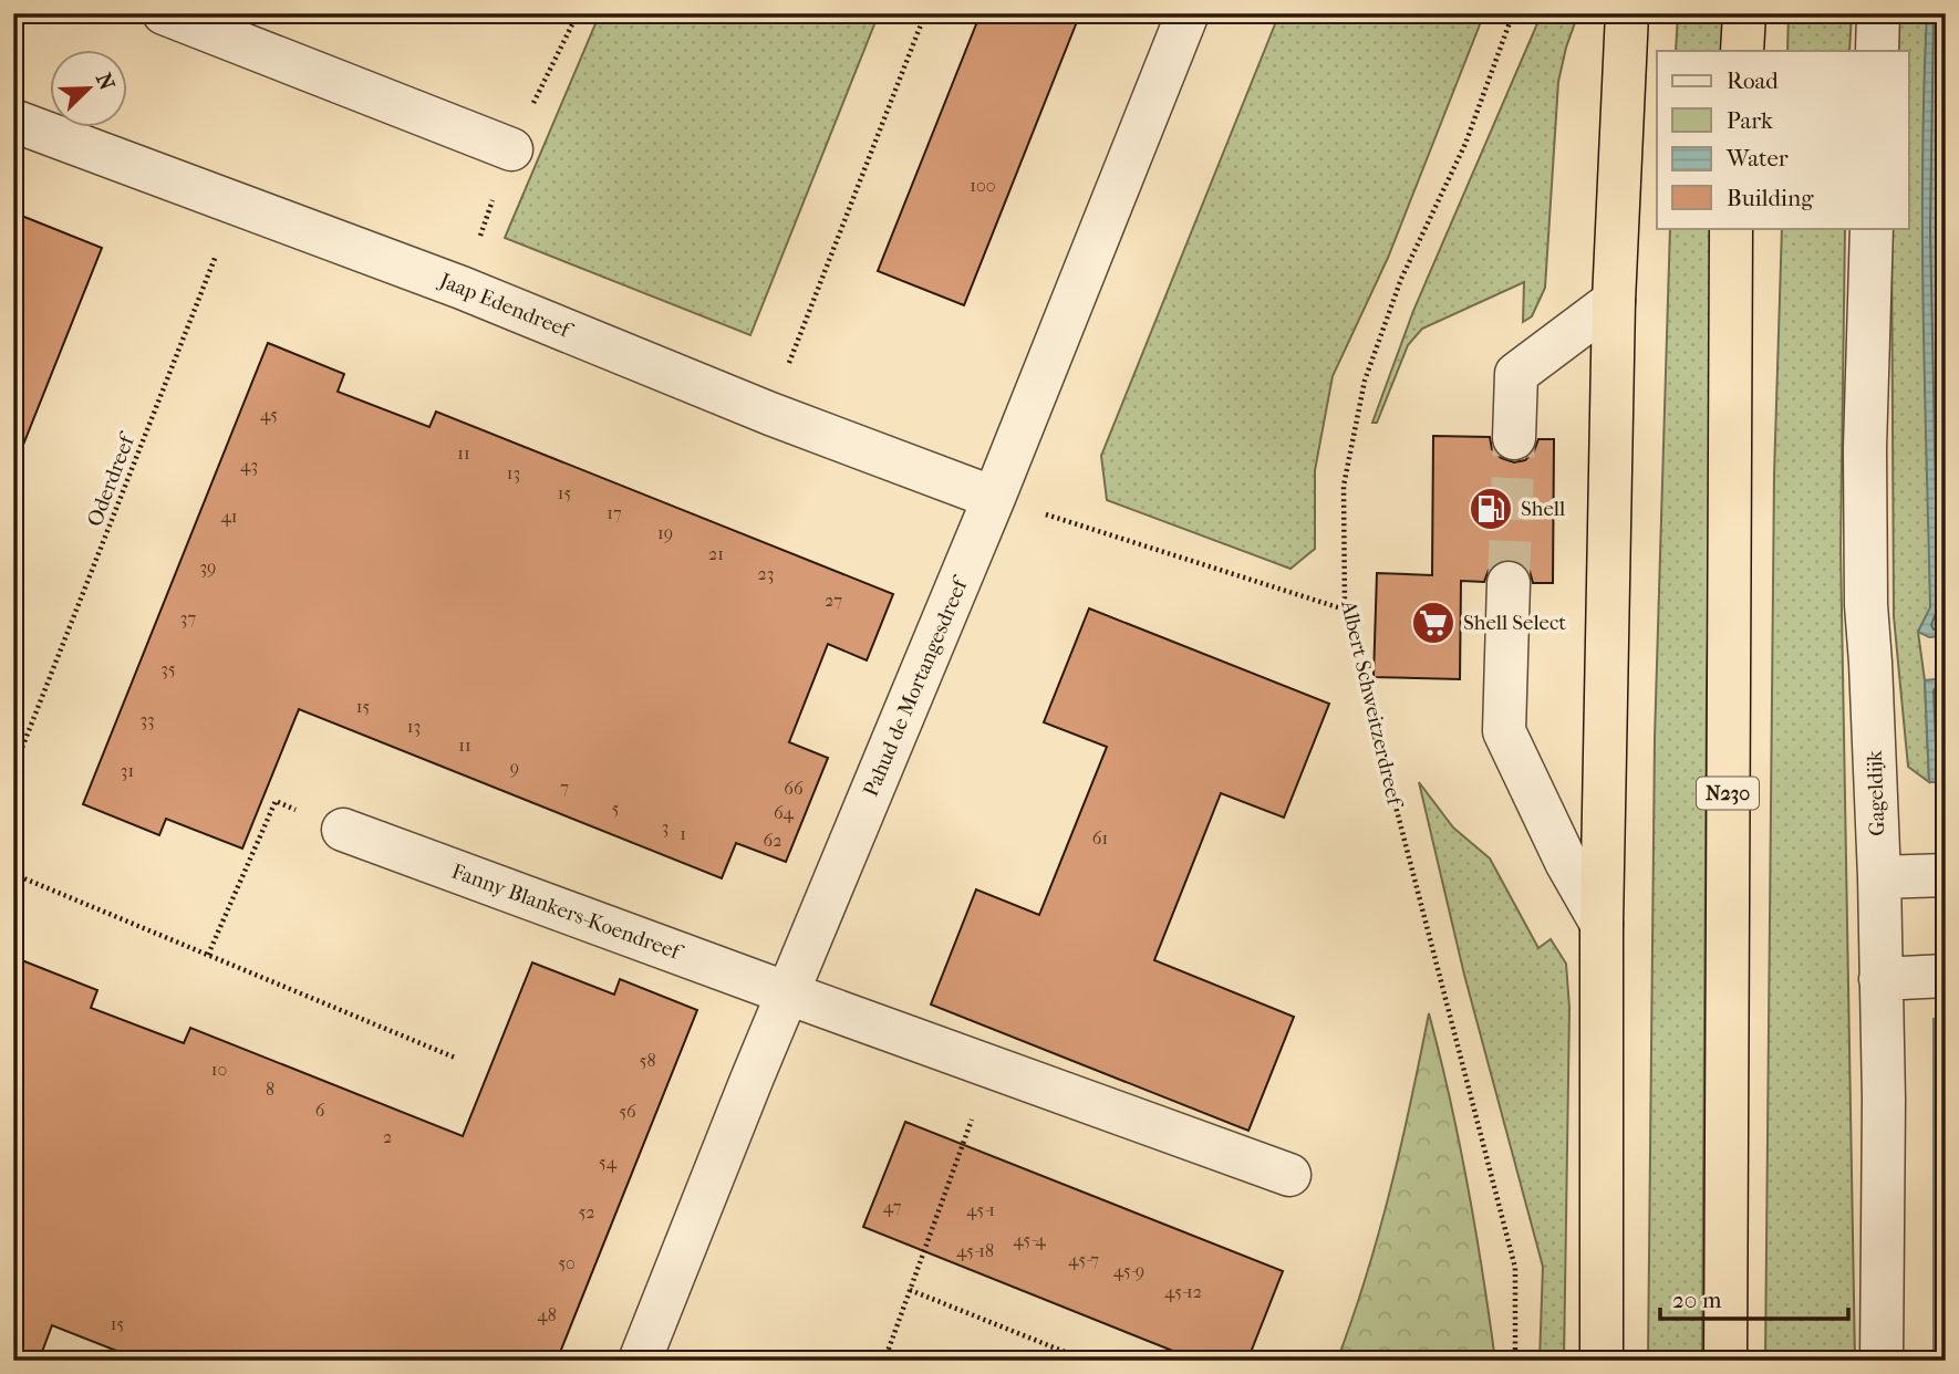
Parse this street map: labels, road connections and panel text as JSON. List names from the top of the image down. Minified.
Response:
{"streets":{"highway":["N230"],"street":["Jaap Edendreef","Pahud de Mortangesdreef","Gageldijk","Fanny Blankers-Koendreef"],"path":["Oderdreef","Albert Schweitzerdreef"]},"crossings":[["Jaap Edendreef","Oderdreef"],["Jaap Edendreef","Pahud de Mortangesdreef"],["Pahud de Mortangesdreef","Fanny Blankers-Koendreef"]],"places":{"fuel station":["Shell"],"supermarket":["Shell Select"]},"house_numbers":["100","45","11","43","13","15","17","41","19","21","39","23","27","37","35","15","33","13","11","9","31","7","66","5","64","3","1","61","62","58","10","8","6","56","2","54","47","45-1","52","45-4","45-18","45-7","50","45-9","45-12","48","15"],"legend":["Road","Park","Water","Building"],"scale_bar":"20 m","north":"top right"}
